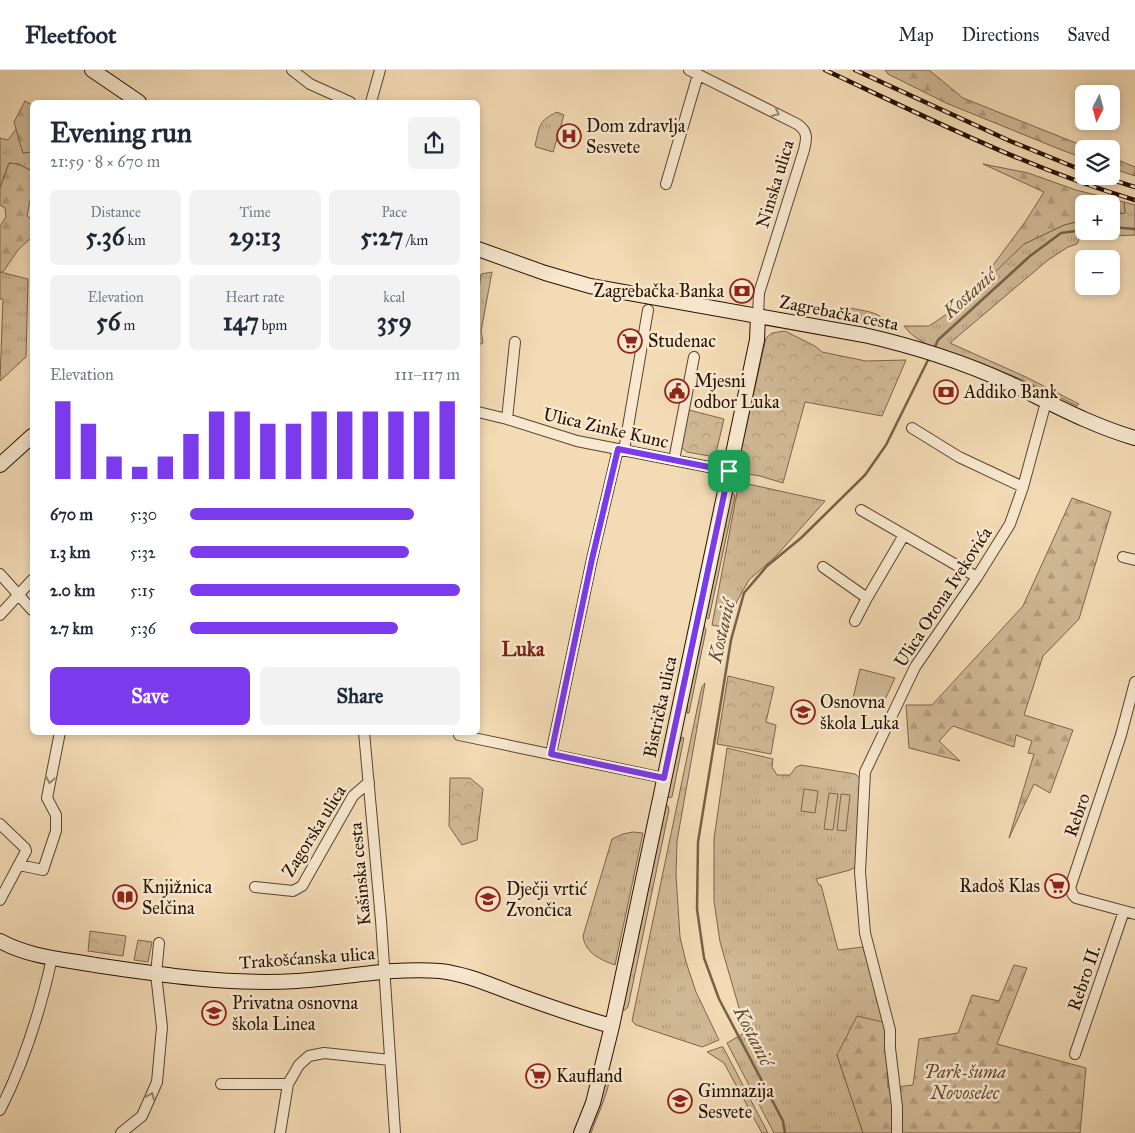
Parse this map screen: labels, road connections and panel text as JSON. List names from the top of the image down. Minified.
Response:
{"streets":{"main road":["Zagrebačka cesta","Bistrička ulica","Trakošćanska ulica"],"street":["Ninska ulica","Ulica Zinke Kunc","Ulica Otona Ivekovića","Rebro","Zagorska ulica","Kašinska cesta","Rebro II."]},"crossings":[["Ninska ulica","Zagrebačka cesta"],["Ninska ulica","Bistrička ulica"],["Zagrebačka cesta","Ulica Otona Ivekovića"],["Zagrebačka cesta","Bistrička ulica"],["Ulica Zinke Kunc","Bistrička ulica"],["Bistrička ulica","Trakošćanska ulica"],["Rebro","Rebro II."],["Zagorska ulica","Kašinska cesta"],["Kašinska cesta","Trakošćanska ulica"]],"districts":["Luka"],"water":["Kostanić"],"parks":["Park-šuma Novoselec"],"places":{"hospital":["Dom zdravlja Sesvete"],"bank":["Zagrebačka Banka","Addiko Bank"],"supermarket":["Studenac","Radoš Klas","Kaufland"],"public building":["Mjesni odbor Luka"],"school or university":["Osnovna škola Luka","Dječji vrtić Zvončica","Privatna osnovna škola Linea","Gimnazija Sesvete"],"library":["Knjižnica Selčina"]},"north":"bottom","page":{"header":"Fleetfoot","nav":["Map","Directions","Saved"],"map_buttons":["+","−"],"heading":["Evening run","21:59 · 8 × 670 m"],"stats":[["Distance","5.36 km"],["Time","29:13"],["Pace","5:27 /km"],["Elevation","56 m"],["Heart rate","147 bpm"],["kcal","359"]],"chart":["Elevation","111–117 m"],"list":[{"name":"670 m","note":"5:30"},{"name":"1.3 km","note":"5:32"},{"name":"2.0 km","note":"5:15"},{"name":"2.7 km","note":"5:36"}],"buttons":["Save","Share"]}}
